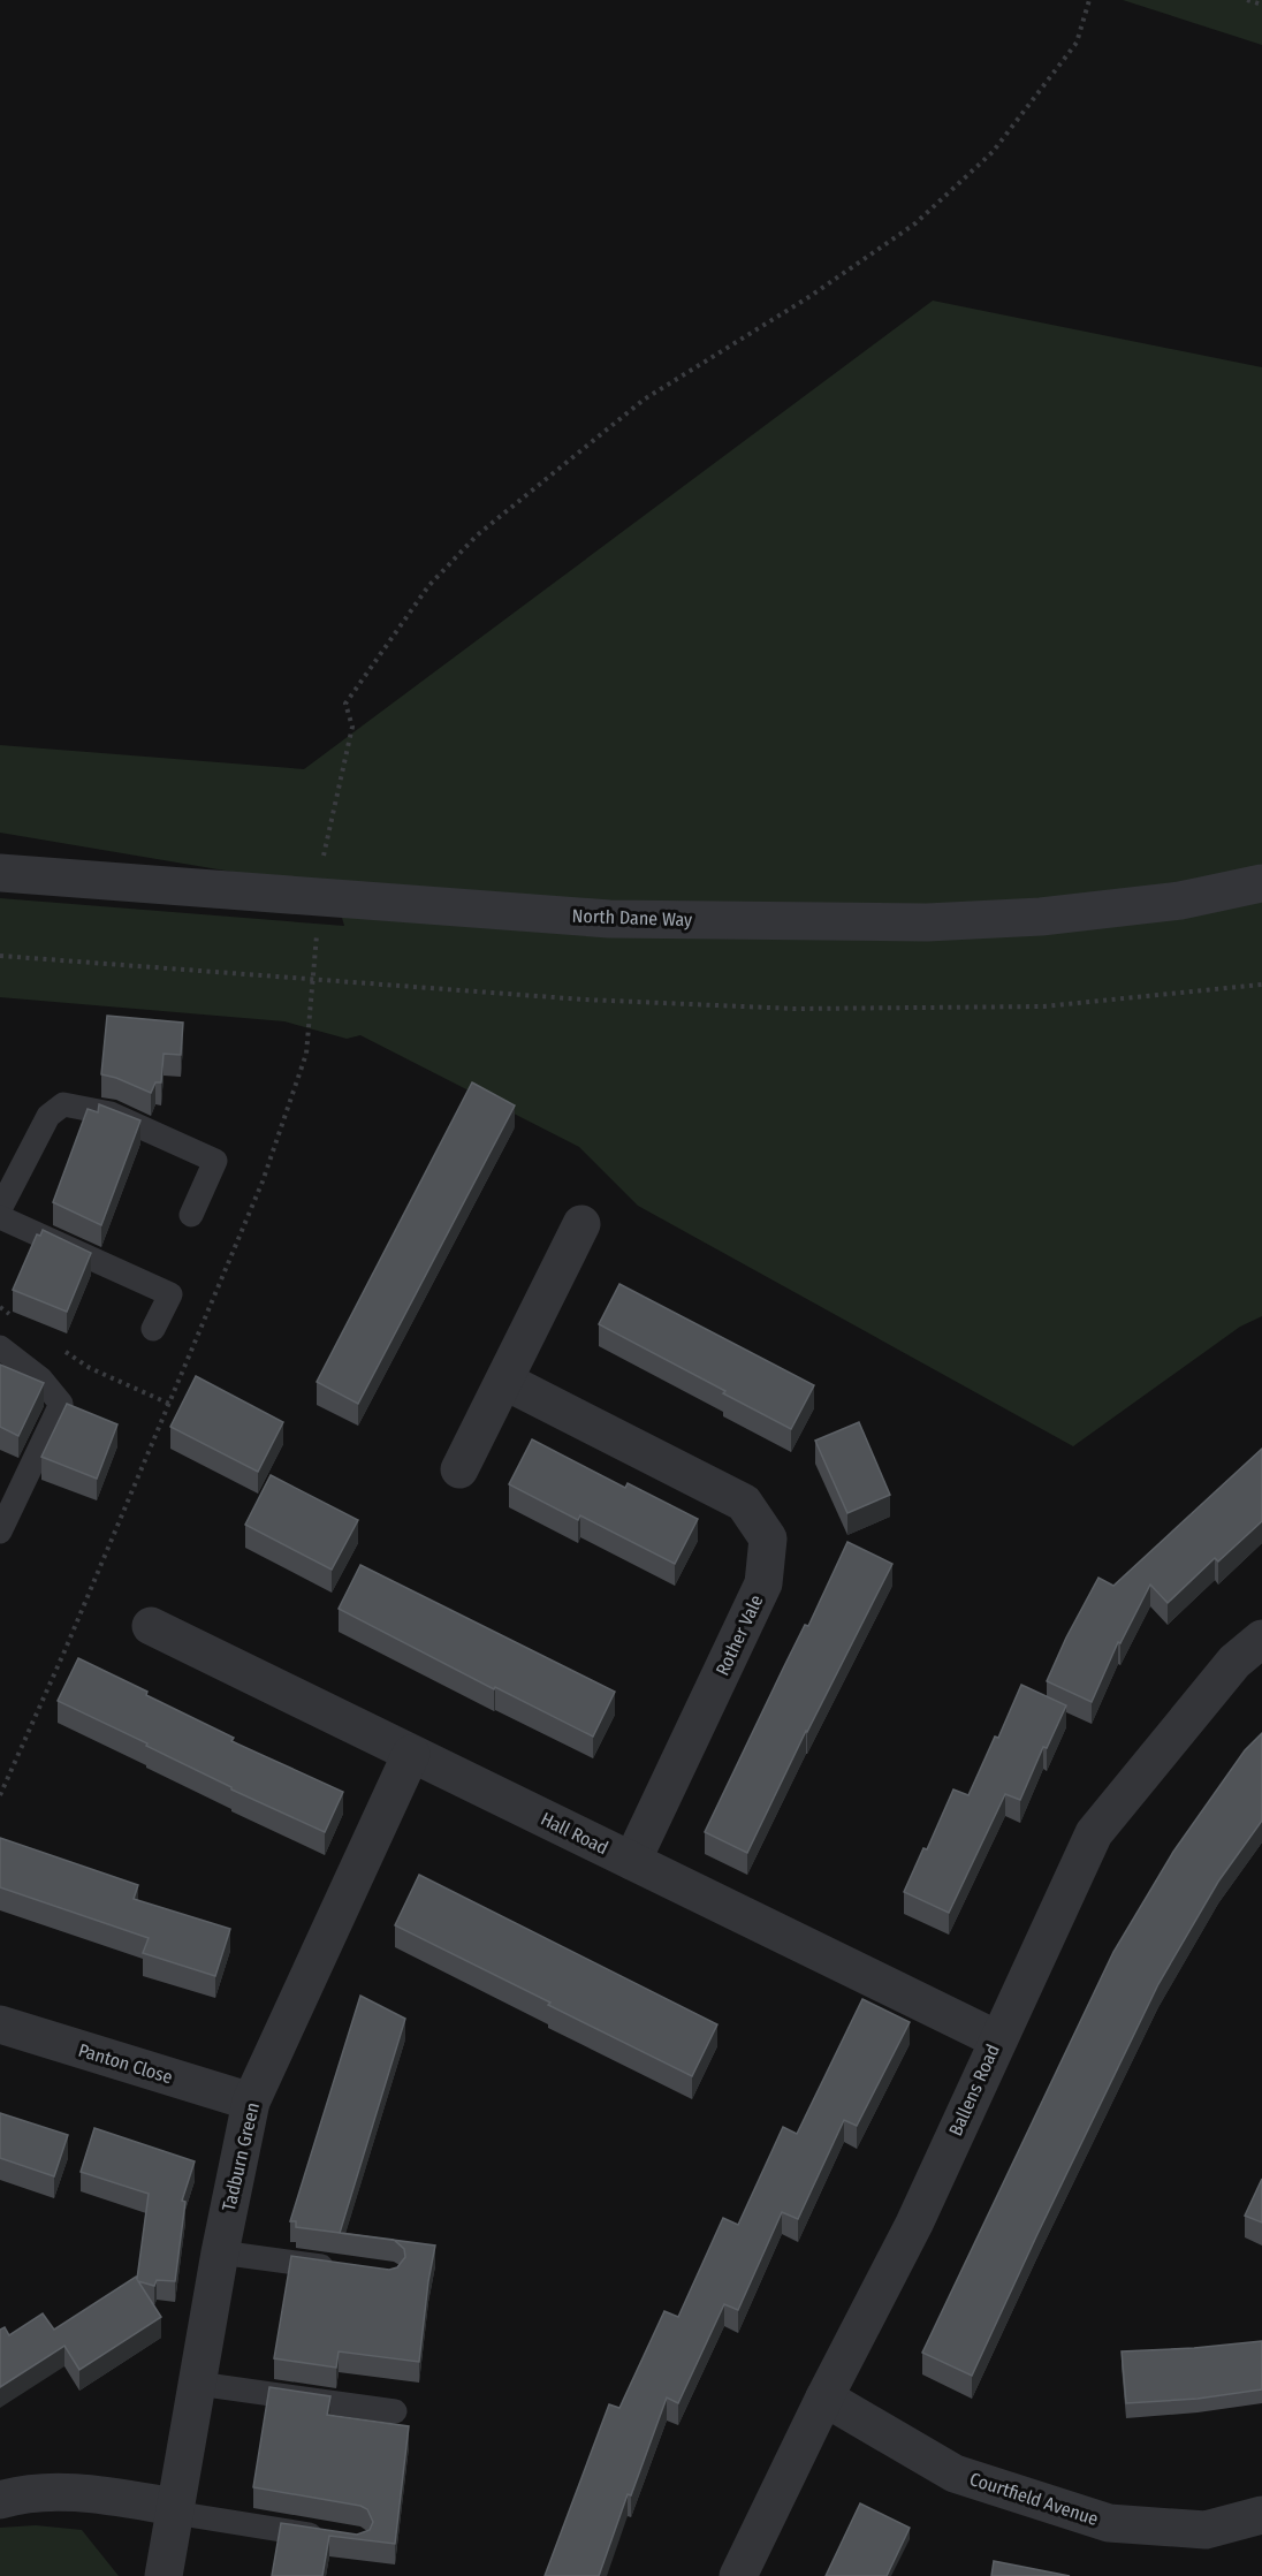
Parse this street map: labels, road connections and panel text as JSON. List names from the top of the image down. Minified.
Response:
{"streets":{"street":["North Dane Way","Rother Vale","Hall Road","Panton Close","Ballens Road","Tadburn Green","Courtfield Avenue"]},"crossings":[["Rother Vale","Hall Road"],["Hall Road","Ballens Road"],["Hall Road","Tadburn Green"],["Panton Close","Tadburn Green"],["Ballens Road","Courtfield Avenue"]]}
